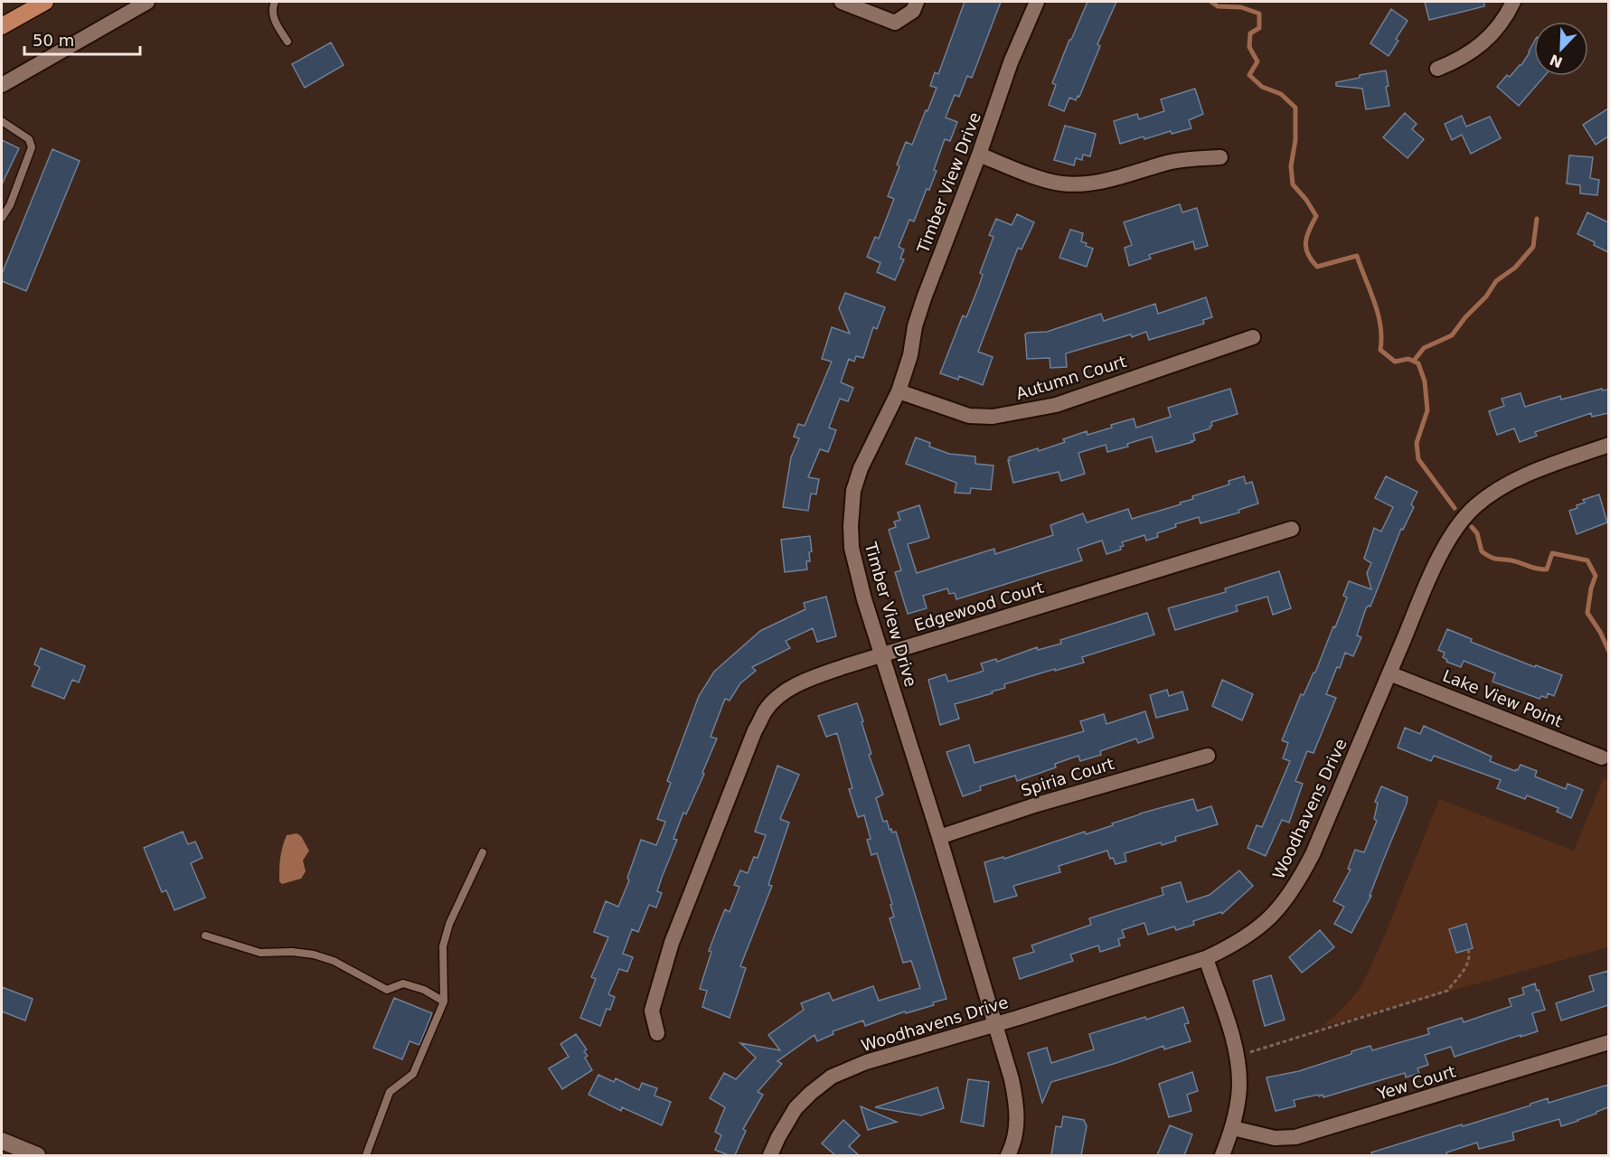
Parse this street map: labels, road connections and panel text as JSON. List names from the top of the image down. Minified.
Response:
{"streets":{"street":["Timber View Drive","Autumn Court","Edgewood Court","Lake View Point","Spiria Court","Woodhavens Drive","Yew Court"]},"crossings":[["Timber View Drive","Autumn Court"],["Timber View Drive","Edgewood Court"],["Timber View Drive","Spiria Court"],["Timber View Drive","Woodhavens Drive"],["Lake View Point","Woodhavens Drive"]],"scale_bar":"50 m","north":"bottom left"}
